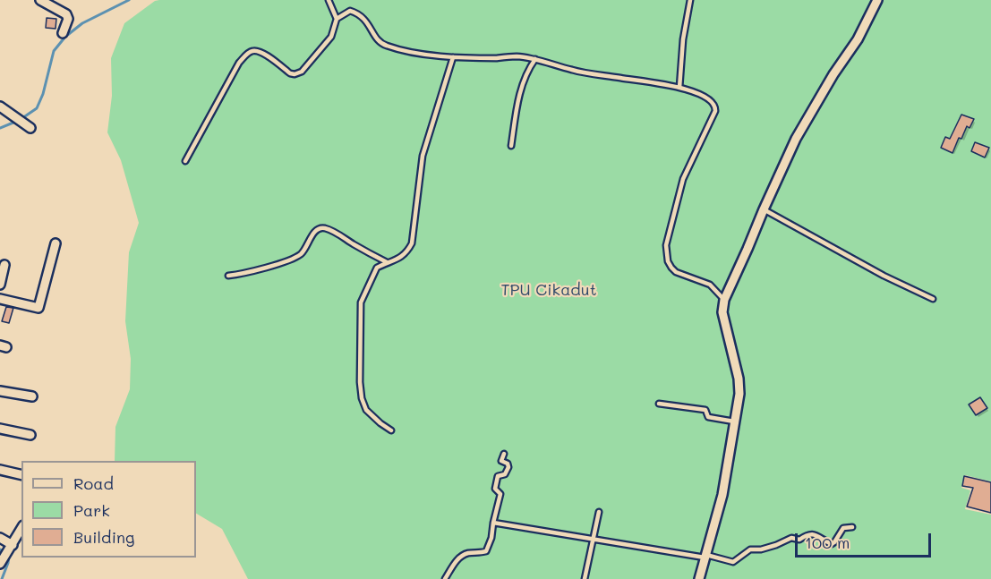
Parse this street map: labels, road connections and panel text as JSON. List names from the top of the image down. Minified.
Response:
{"parks":["TPU Cikadut"],"legend":["Road","Park","Building"],"scale_bar":"100 m"}
